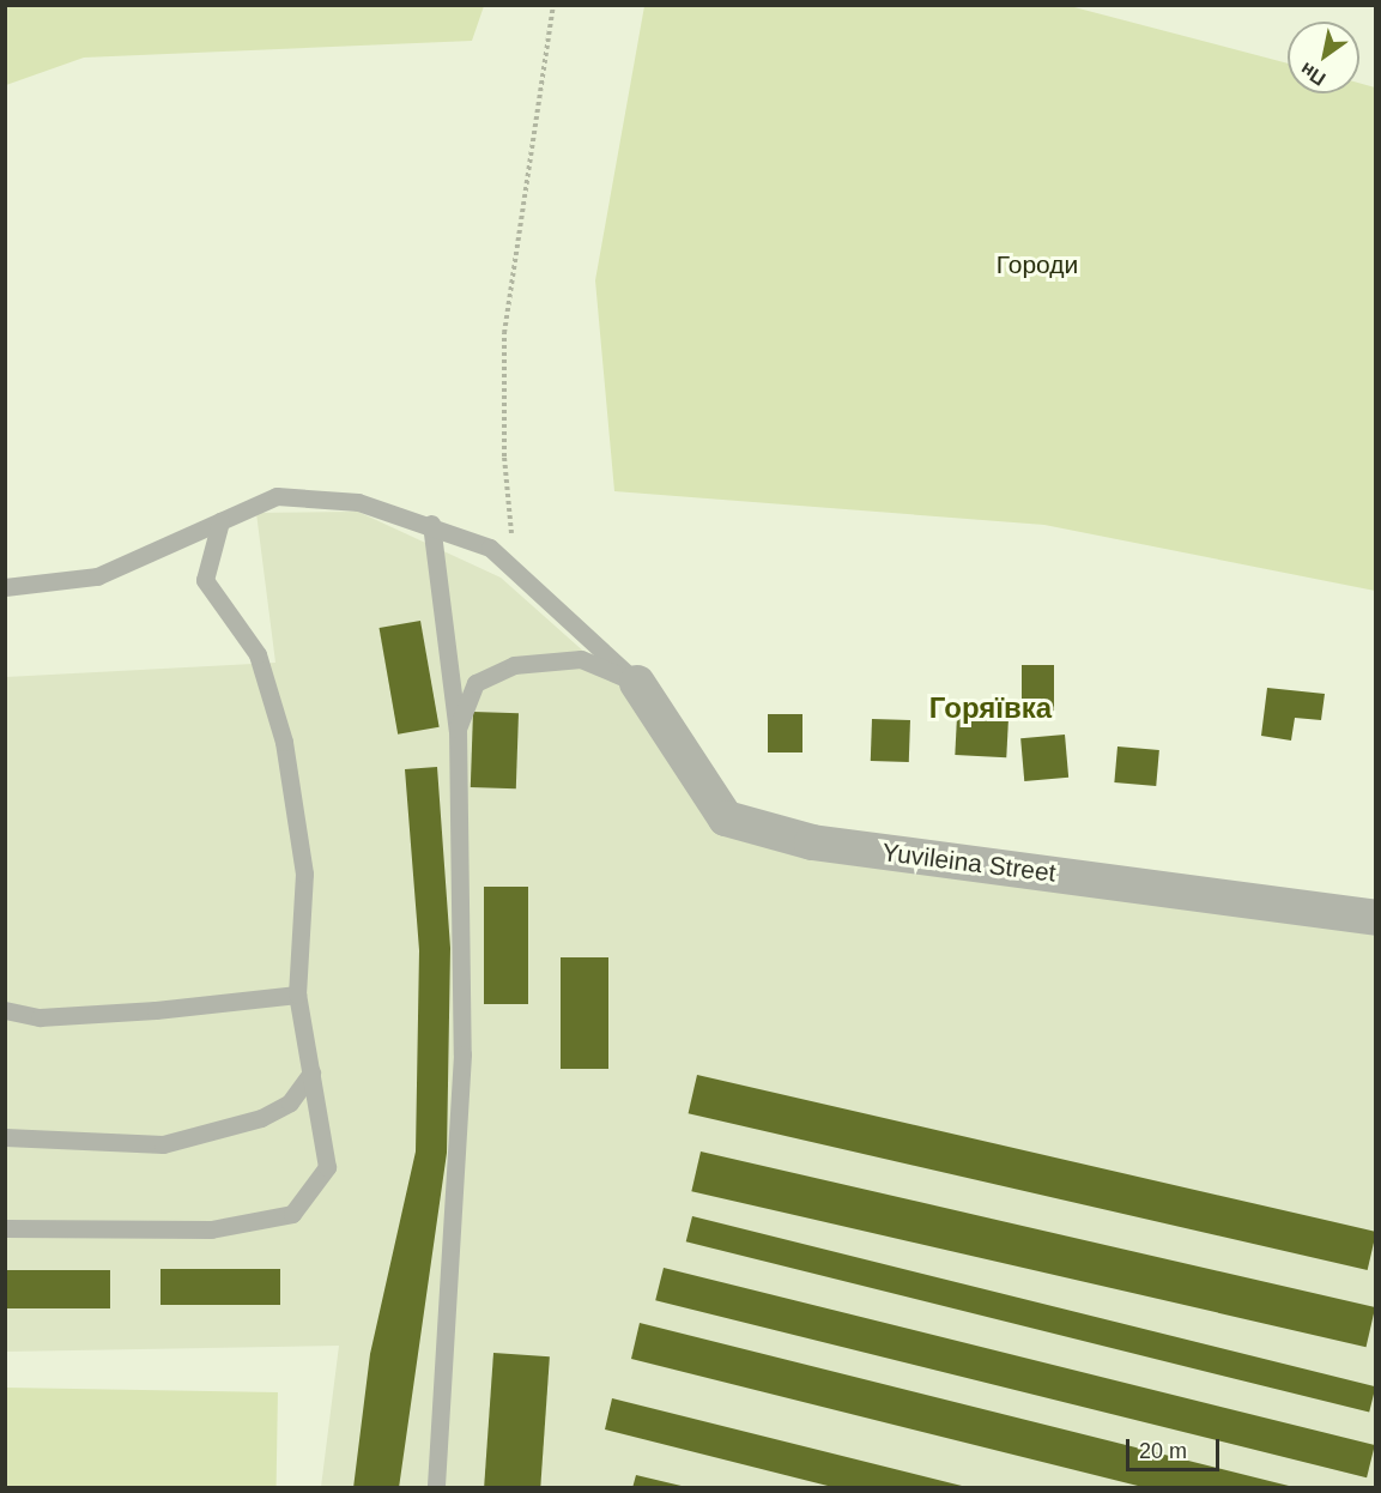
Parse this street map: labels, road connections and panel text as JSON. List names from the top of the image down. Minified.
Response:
{"streets":{"street":["Yuvileina Street"]},"districts":["Горяївка"],"parks":["Городи"],"scale_bar":"20 m","north":"bottom left"}
